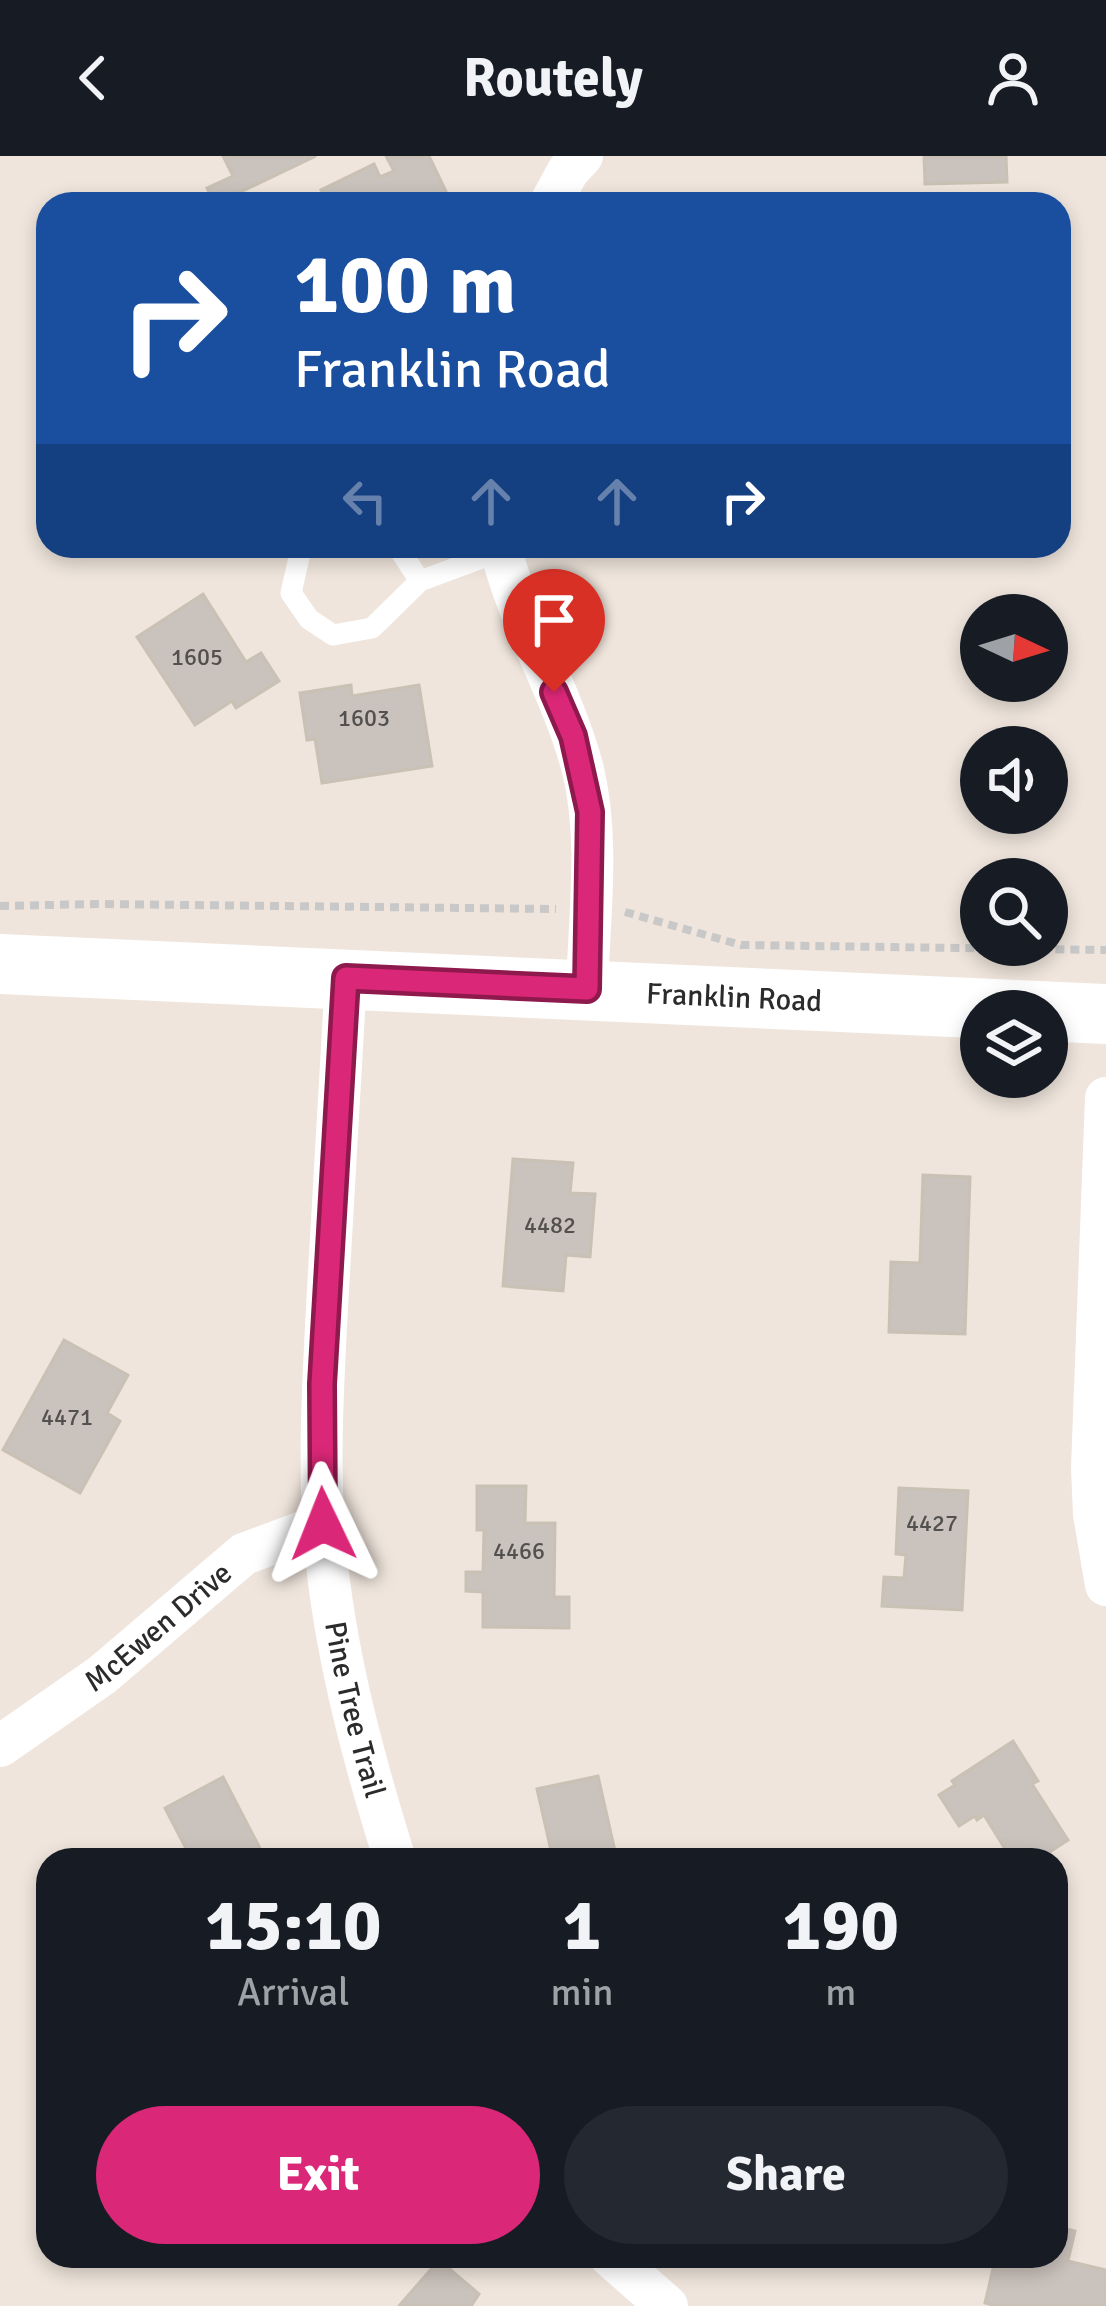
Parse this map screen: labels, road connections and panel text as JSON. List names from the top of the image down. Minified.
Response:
{"streets":{"street":["Franklin Road","McEwen Drive","Pine Tree Trail"]},"crossings":[["Franklin Road","Pine Tree Trail"],["McEwen Drive","Pine Tree Trail"]],"house_numbers":["1605","1603","4482","4471","4427","4466"],"north":"right","page":{"header":"Routely","turn":["100 m","Franklin Road"],"eta":["15:10","Arrival","1","min","190","m"],"buttons":["Exit","Share"]}}
